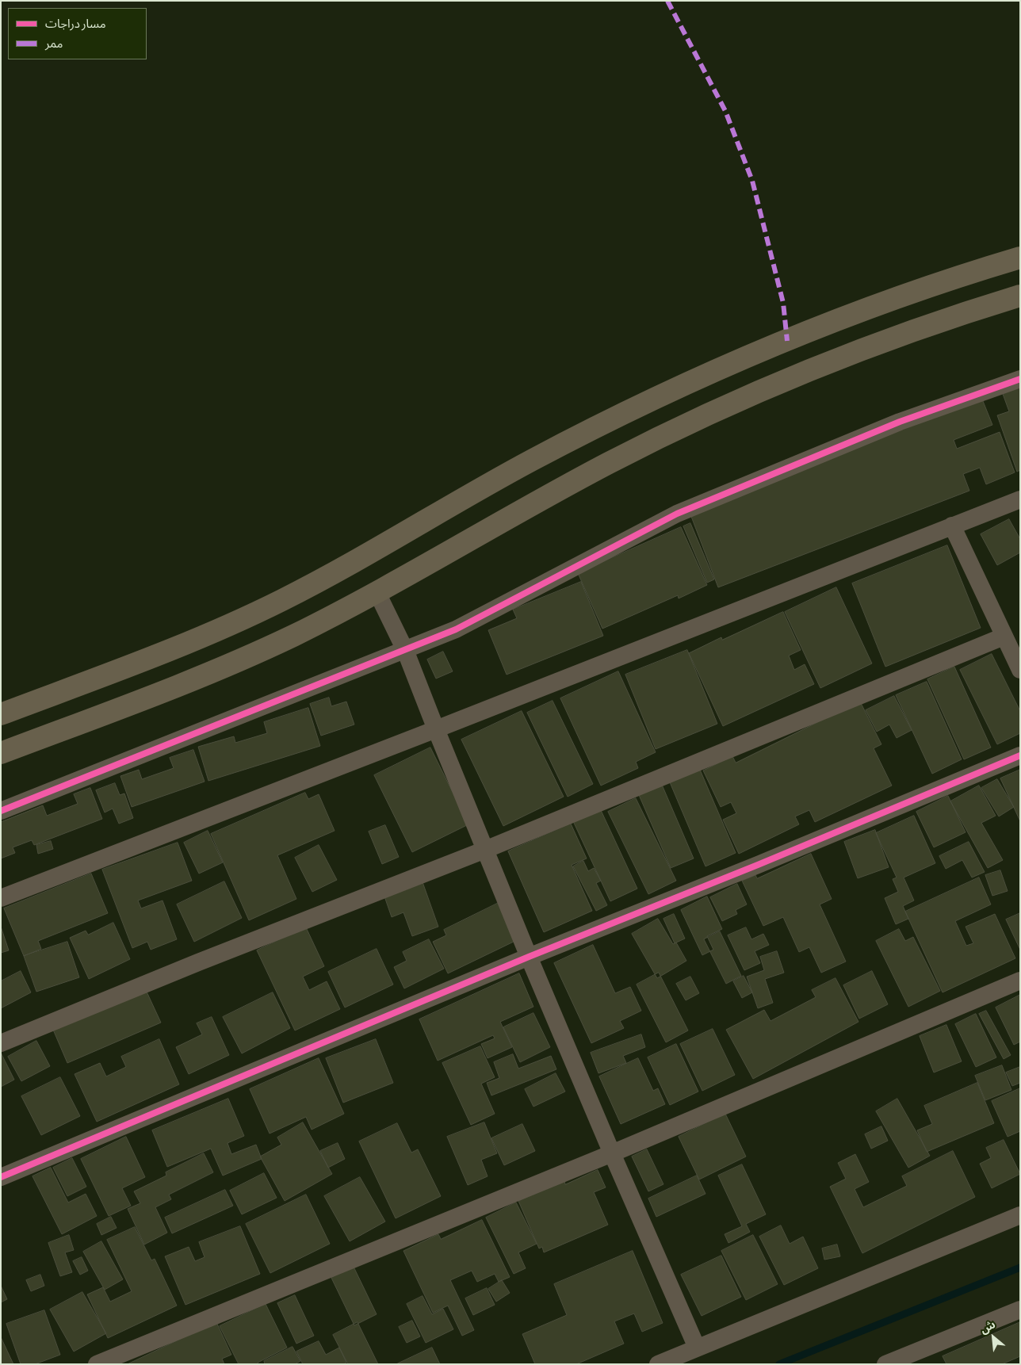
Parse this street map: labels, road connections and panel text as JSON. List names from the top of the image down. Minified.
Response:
{"legend":["مسار دراجات","ممر"],"north":"top left"}
